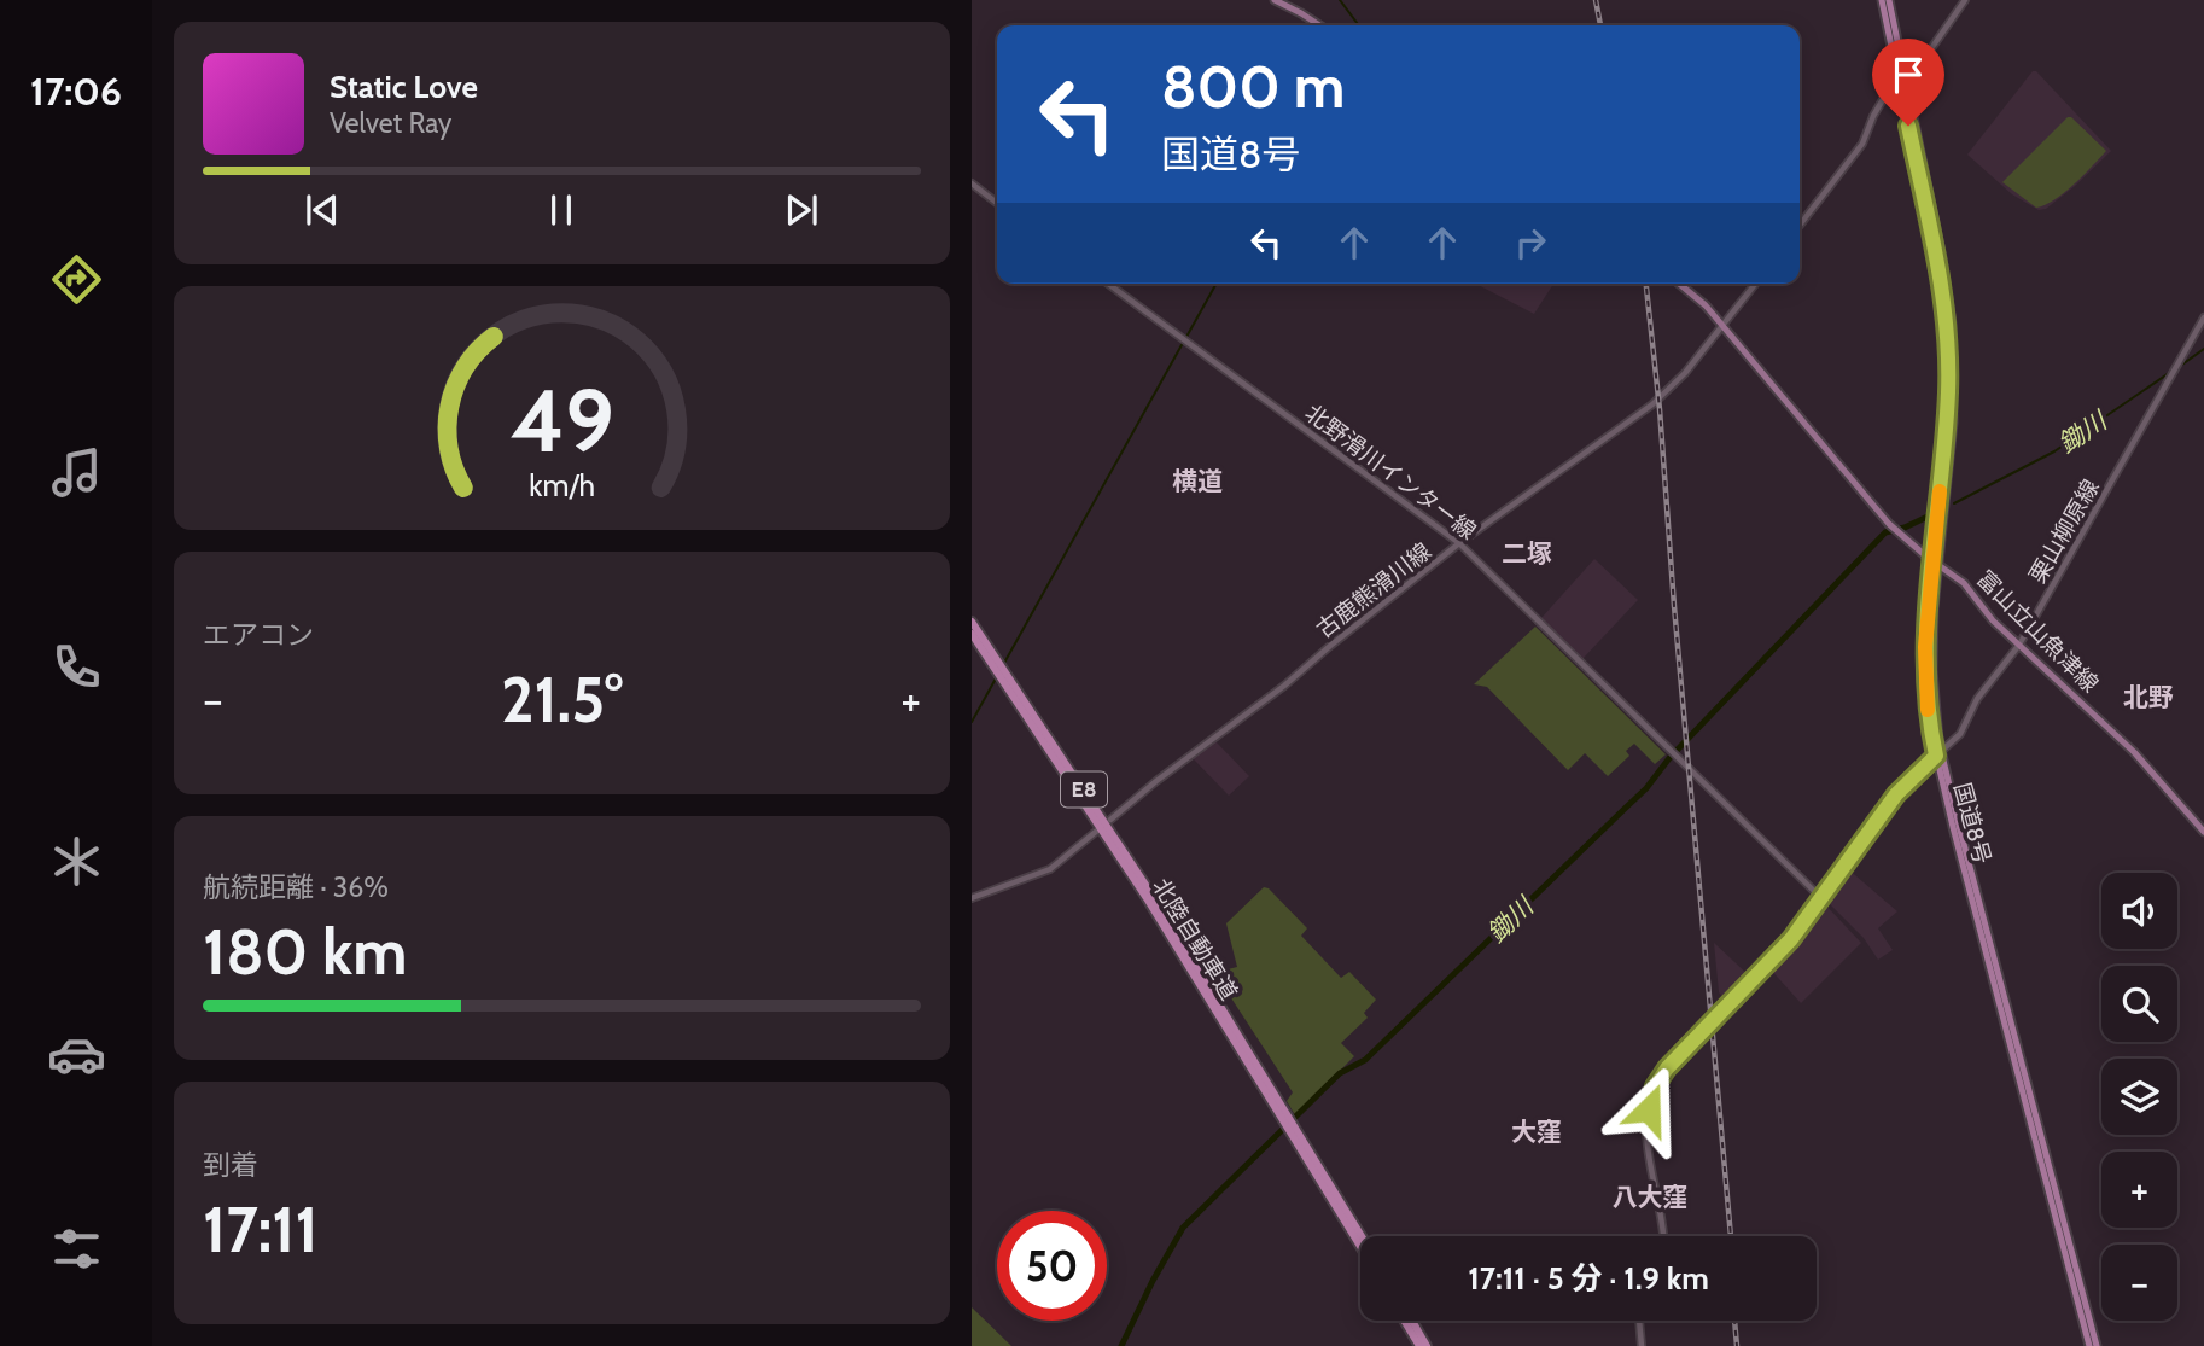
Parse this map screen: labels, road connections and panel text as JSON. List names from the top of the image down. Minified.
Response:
{"streets":{"highway":["E8","国道8号","北陸自動車道"],"main road":["北野滑川インター線","栗山柳原線","古鹿熊滑川線","富山立山魚津線"]},"crossings":[["北野滑川インター線","栗山柳原線"],["北野滑川インター線","古鹿熊滑川線"],["栗山柳原線","富山立山魚津線"],["栗山柳原線","国道8号"],["古鹿熊滑川線","富山立山魚津線"],["富山立山魚津線","国道8号"]],"districts":["横道","二塚","北野","大窪","八大窪"],"water":["鋤川"],"page":{"tabs":"17:06","turn":["800 m","国道8号"],"song":["Static Love","Velvet Ray"],"tile":["エアコン",["航続距離 · 36%","180 km"],["到着","17:11"]],"heat":["−","21.5°","+"],"map_buttons":["+","−"],"limit":"50","trip":"17:11 · 5 分 · 1.9 km","gauge":["49","km/h"]}}
